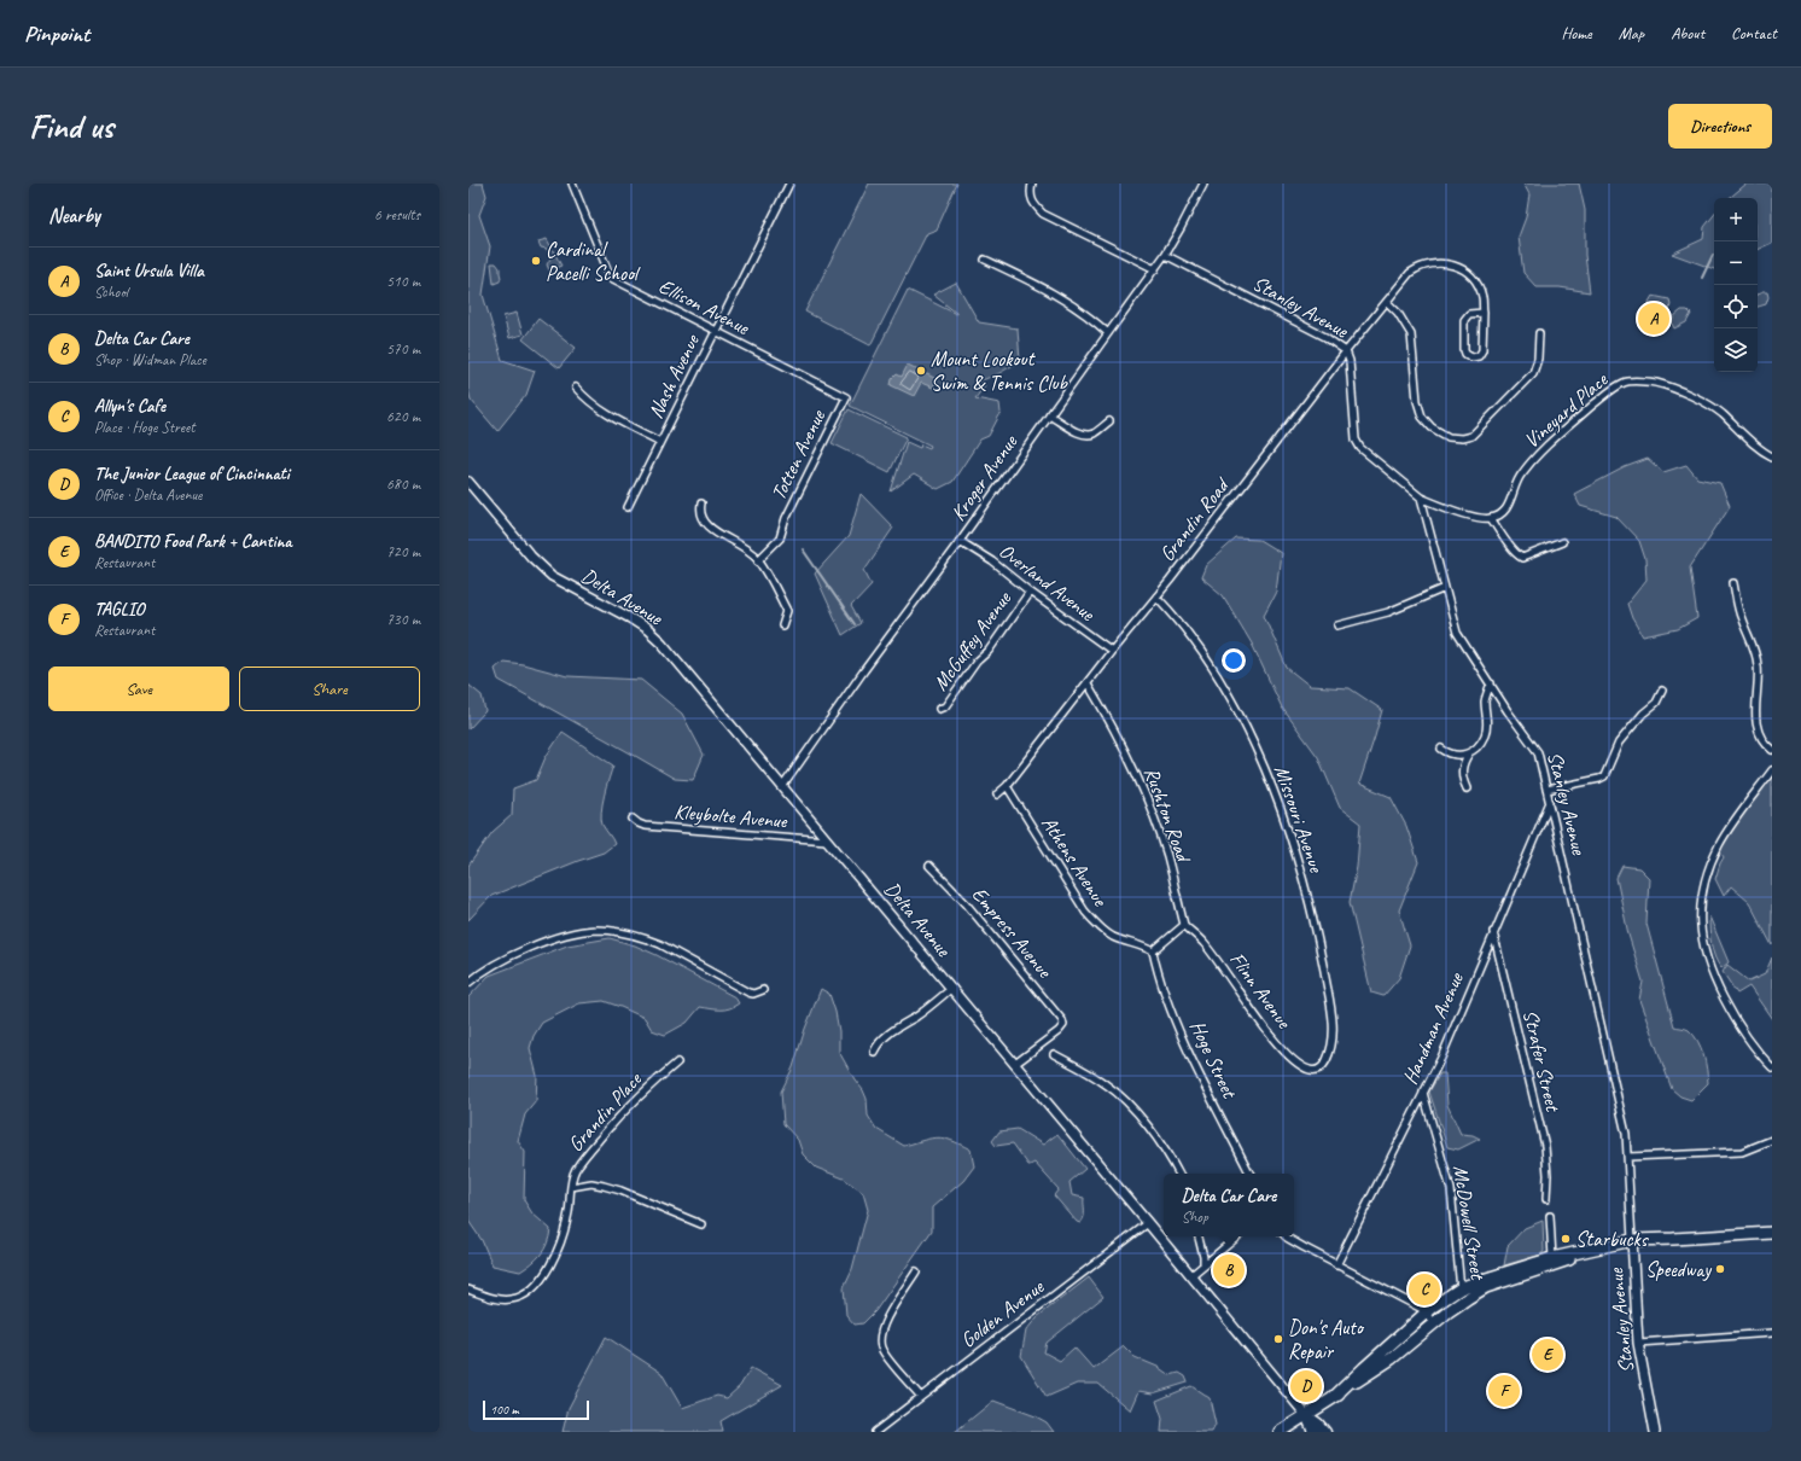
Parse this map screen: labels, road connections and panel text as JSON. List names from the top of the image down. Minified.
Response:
{"streets":{"main road":["Stanley Avenue","Delta Avenue"],"street":["Ellison Avenue","Nash Avenue","Vineyard Place","Totten Avenue","Kroger Avenue","Grandin Road","Overland Avenue","McGuffey Avenue","Rushton Road","Kleybolte Avenue","Missouri Avenue","Athens Avenue","Empress Avenue","Flinn Avenue","Handman Avenue","Hoge Street","Strafer Street","Grandin Place","McDowell Street","Golden Avenue"]},"crossings":[["Ellison Avenue","Nash Avenue"],["Ellison Avenue","Totten Avenue"],["Stanley Avenue","Kroger Avenue"],["Stanley Avenue","Grandin Road"],["Stanley Avenue","Handman Avenue"],["Kroger Avenue","Overland Avenue"],["Kroger Avenue","Delta Avenue"],["Grandin Road","Overland Avenue"],["Grandin Road","Rushton Road"],["Grandin Road","Missouri Avenue"],["Grandin Road","Athens Avenue"],["Overland Avenue","McGuffey Avenue"],["Delta Avenue","Kleybolte Avenue"],["Delta Avenue","Empress Avenue"],["Delta Avenue","Golden Avenue"],["Rushton Road","Flinn Avenue"],["Missouri Avenue","Flinn Avenue"],["Athens Avenue","Hoge Street"],["Handman Avenue","Strafer Street"],["Handman Avenue","McDowell Street"]],"places":["Cardinal Pacelli School","Mount Lookout Swim & Tennis Club","Starbucks","Speedway","Don's Auto Repair"],"scale_bar":"100 m","page":{"header":"Pinpoint","nav":["Home","Map","About","Contact"],"buttons":["Directions",["Save","Share"]],"title":"Find us","heading":["Nearby","6 results"],"map_buttons":["+","−"],"list":[{"mark":"A","name":"Saint Ursula Villa","note":"School","value":"510 m"},{"mark":"B","name":"Delta Car Care","note":"Shop · Widman Place","value":"570 m"},{"mark":"C","name":"Allyn's Cafe","note":"Place · Hoge Street","value":"620 m"},{"mark":"D","name":"The Junior League of Cincinnati","note":"Office · Delta Avenue","value":"680 m"},{"mark":"E","name":"BANDITO Food Park + Cantina","note":"Restaurant","value":"720 m"},{"mark":"F","name":"TAGLIO","note":"Restaurant","value":"730 m"}],"pins":["A","B","C","E","D","F"],"popup":["Delta Car Care","Shop"],"scale":"100 m"}}
